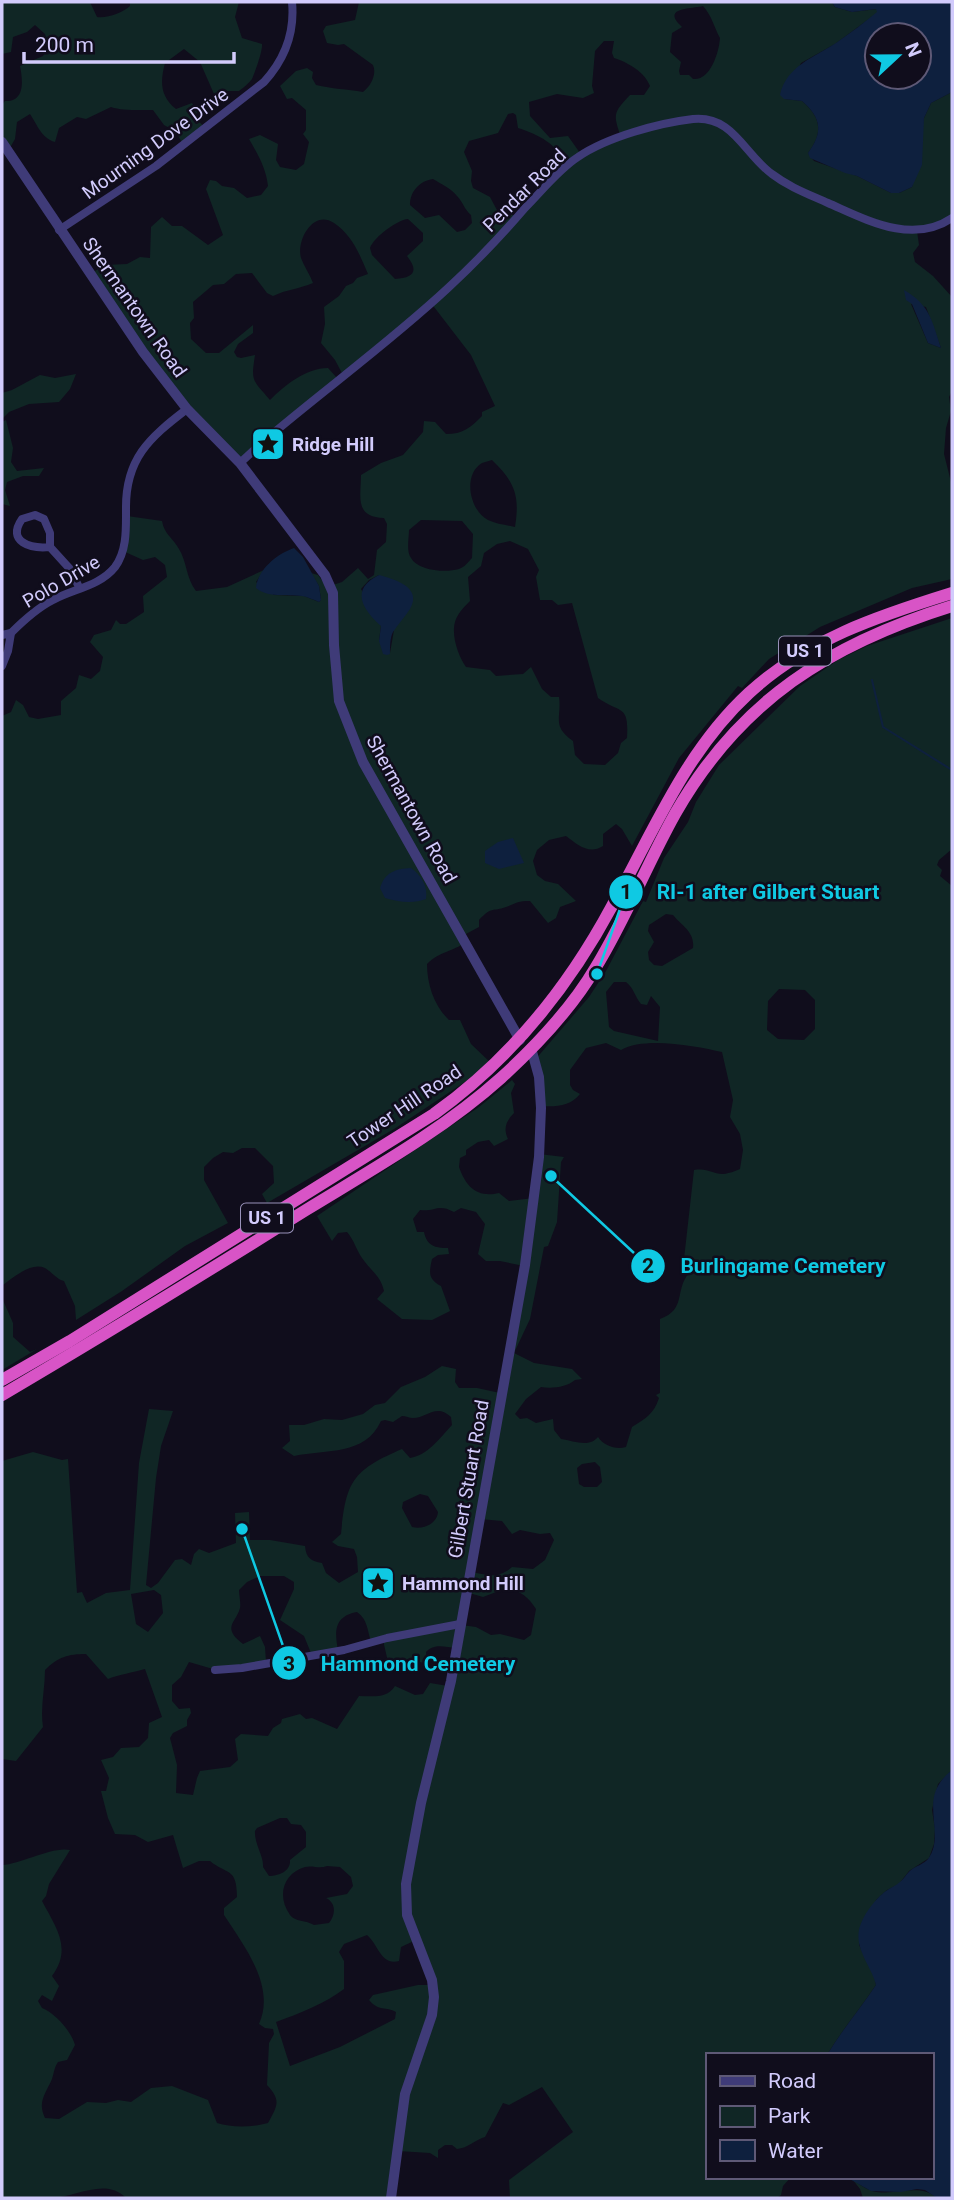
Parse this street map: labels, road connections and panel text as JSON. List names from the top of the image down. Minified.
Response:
{"streets":{"highway":["US 1","Tower Hill Road"],"street":["Mourning Dove Drive","Pendar Road","Shermantown Road","Polo Drive","Gilbert Stuart Road"]},"crossings":[["Mourning Dove Drive","Shermantown Road"],["Pendar Road","Shermantown Road"],["Shermantown Road","Polo Drive"],["Shermantown Road","Tower Hill Road"],["Tower Hill Road","Gilbert Stuart Road"]],"places":{"place":["Ridge Hill","Hammond Hill"],"other":["RI-1 after Gilbert Stuart","Burlingame Cemetery","Hammond Cemetery"]},"legend":["Road","Park","Water"],"scale_bar":"200 m","north":"right"}
